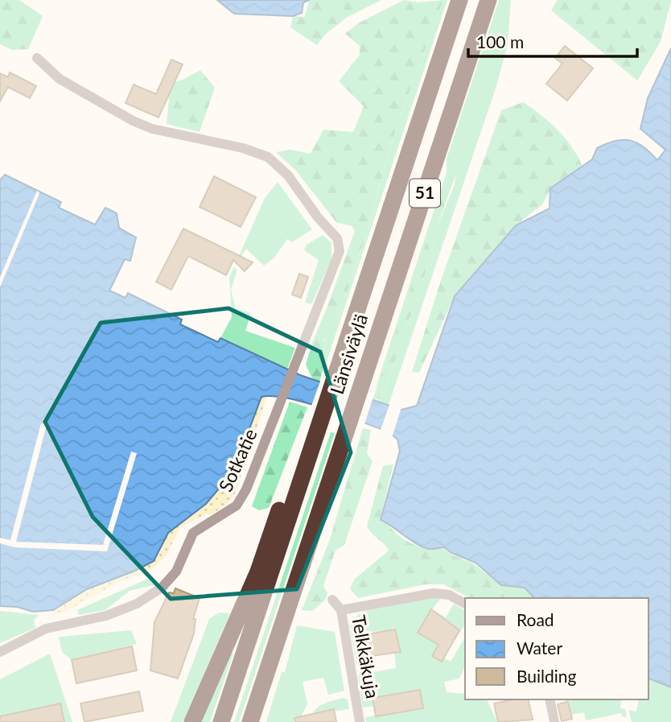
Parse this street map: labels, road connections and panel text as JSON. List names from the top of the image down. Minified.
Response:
{"streets":{"highway":["51","Länsiväylä"],"street":["Sotkatie","Telkkäkuja"]},"legend":["Road","Water","Building"],"scale_bar":"100 m"}
